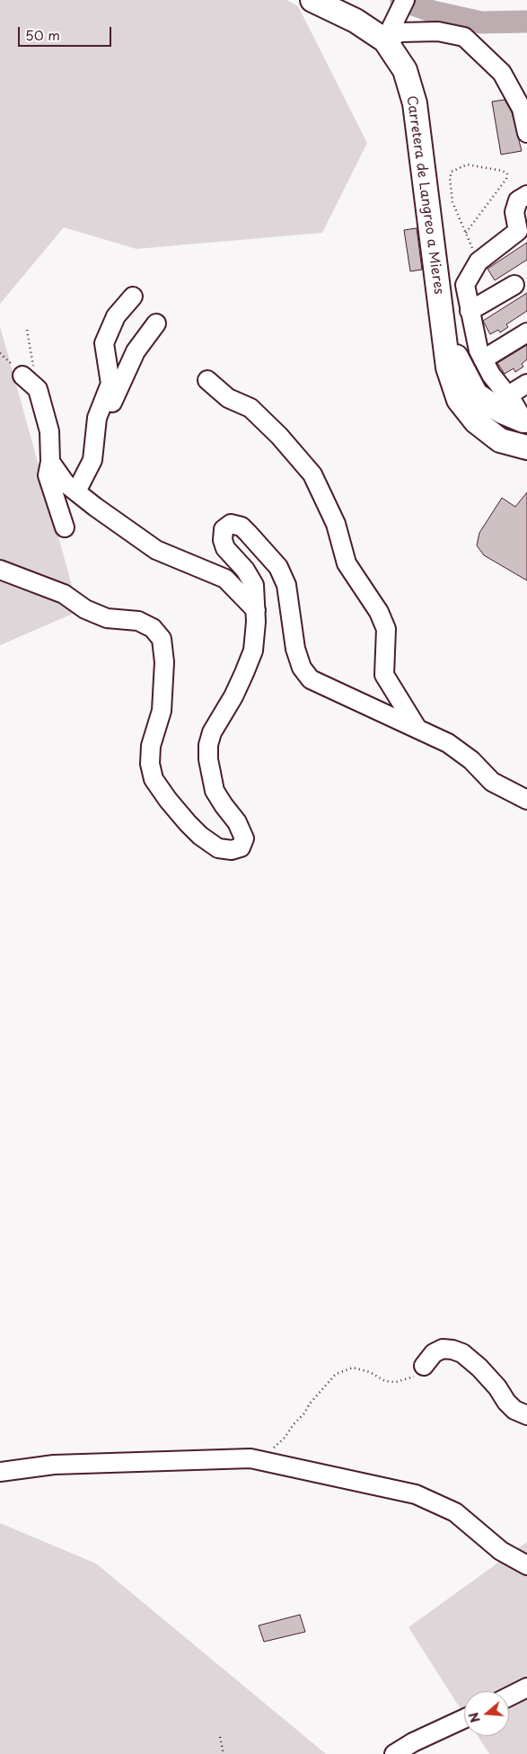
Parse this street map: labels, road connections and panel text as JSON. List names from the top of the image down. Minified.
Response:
{"streets":{"main road":["Carretera de Langreo a Mieres"]},"scale_bar":"50 m","north":"left"}
